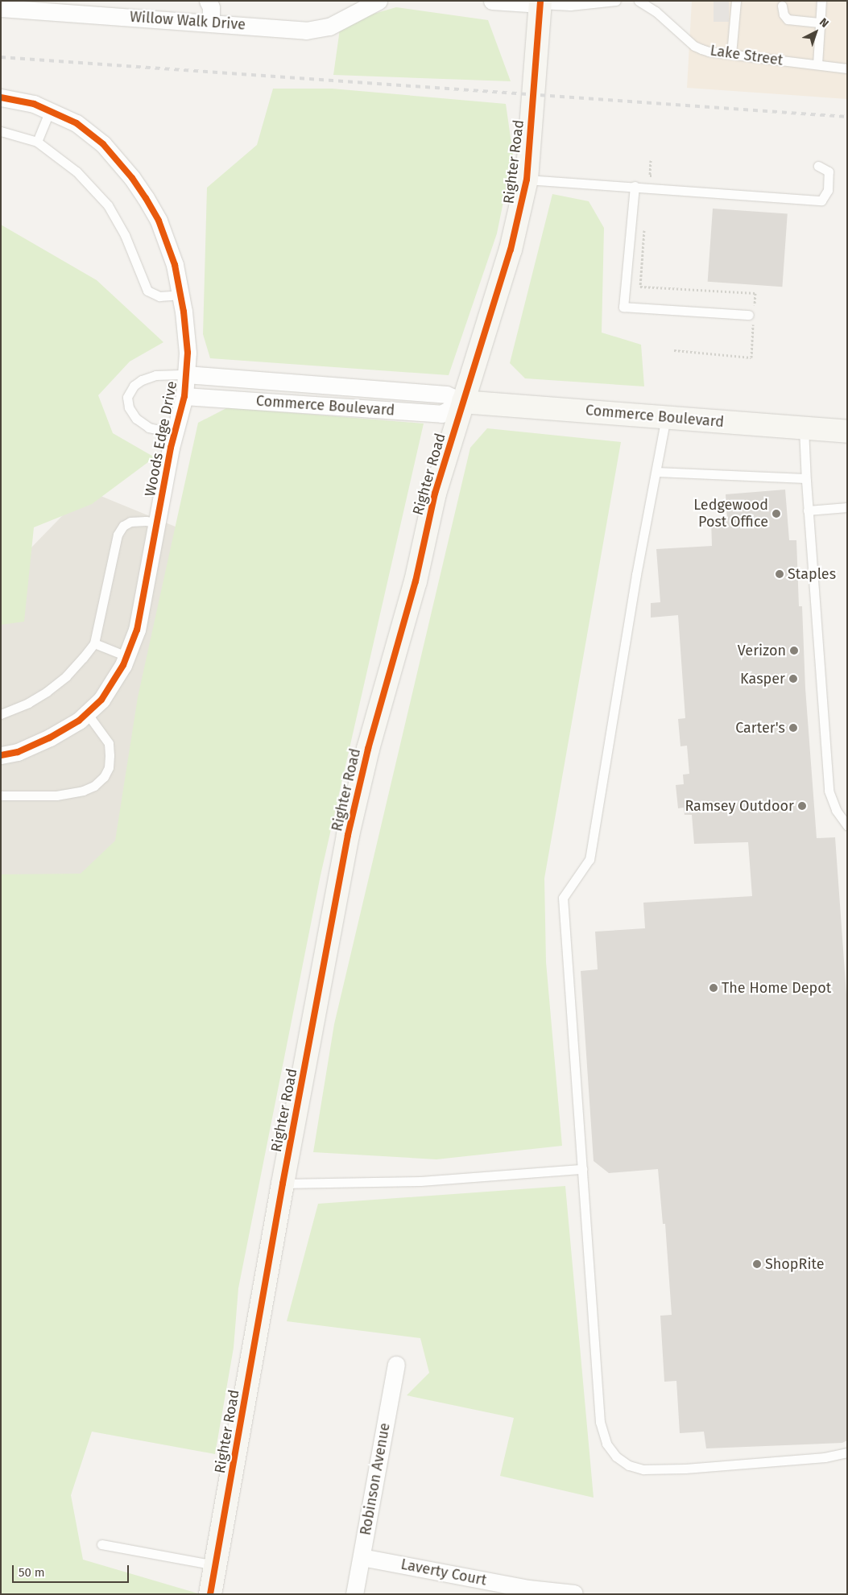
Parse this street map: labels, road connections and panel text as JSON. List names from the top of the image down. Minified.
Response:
{"streets":{"street":["Willow Walk Drive","Righter Road","Commerce Boulevard","Woods Edge Drive","Robinson Avenue","Laverty Court"],"lane":["Lake Street"]},"crossings":[["Righter Road","Commerce Boulevard"],["Commerce Boulevard","Woods Edge Drive"],["Robinson Avenue","Laverty Court"]],"places":["Ledgewood Post Office","Staples","Verizon","Kasper","Carter's","Ramsey Outdoor","The Home Depot","ShopRite"],"scale_bar":"50 m","north":"top right"}
